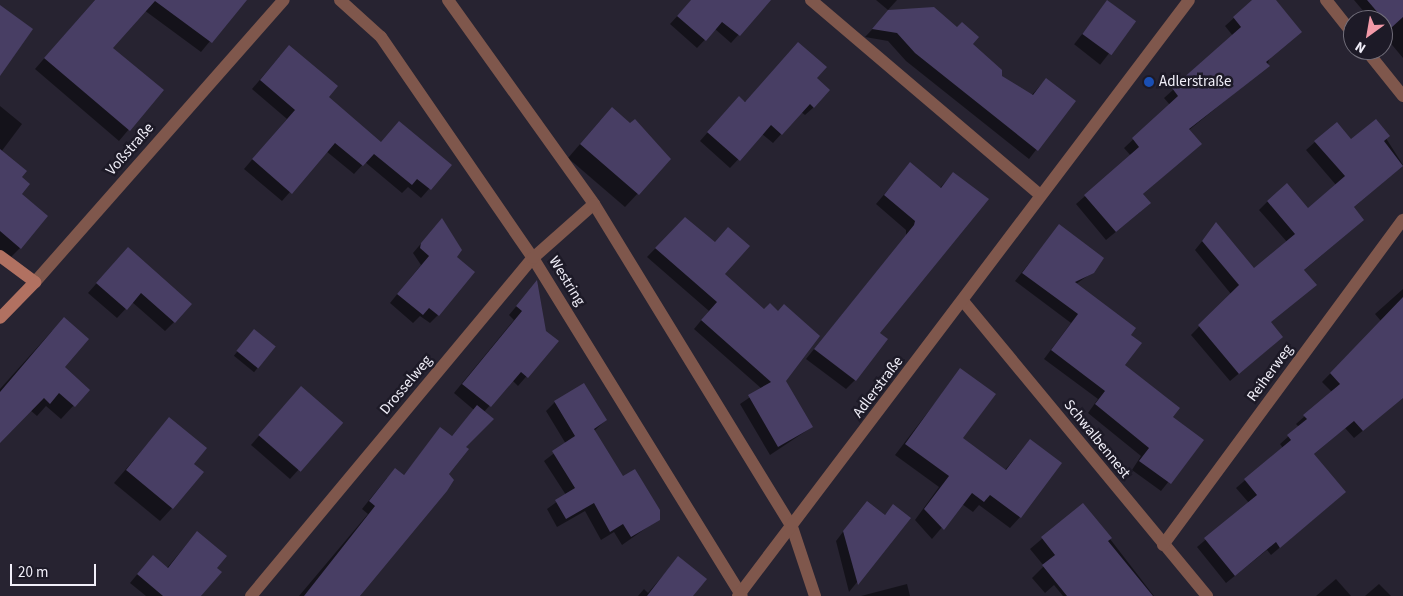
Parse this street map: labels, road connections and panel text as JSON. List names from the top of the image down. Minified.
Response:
{"streets":{"street":["Voßstraße","Westring","Reiherweg","Drosselweg","Adlerstraße","Schwalbennest"]},"crossings":[["Westring","Drosselweg"],["Westring","Adlerstraße"],["Reiherweg","Schwalbennest"],["Adlerstraße","Schwalbennest"]],"places":["Adlerstraße"],"scale_bar":"20 m","north":"bottom left"}
